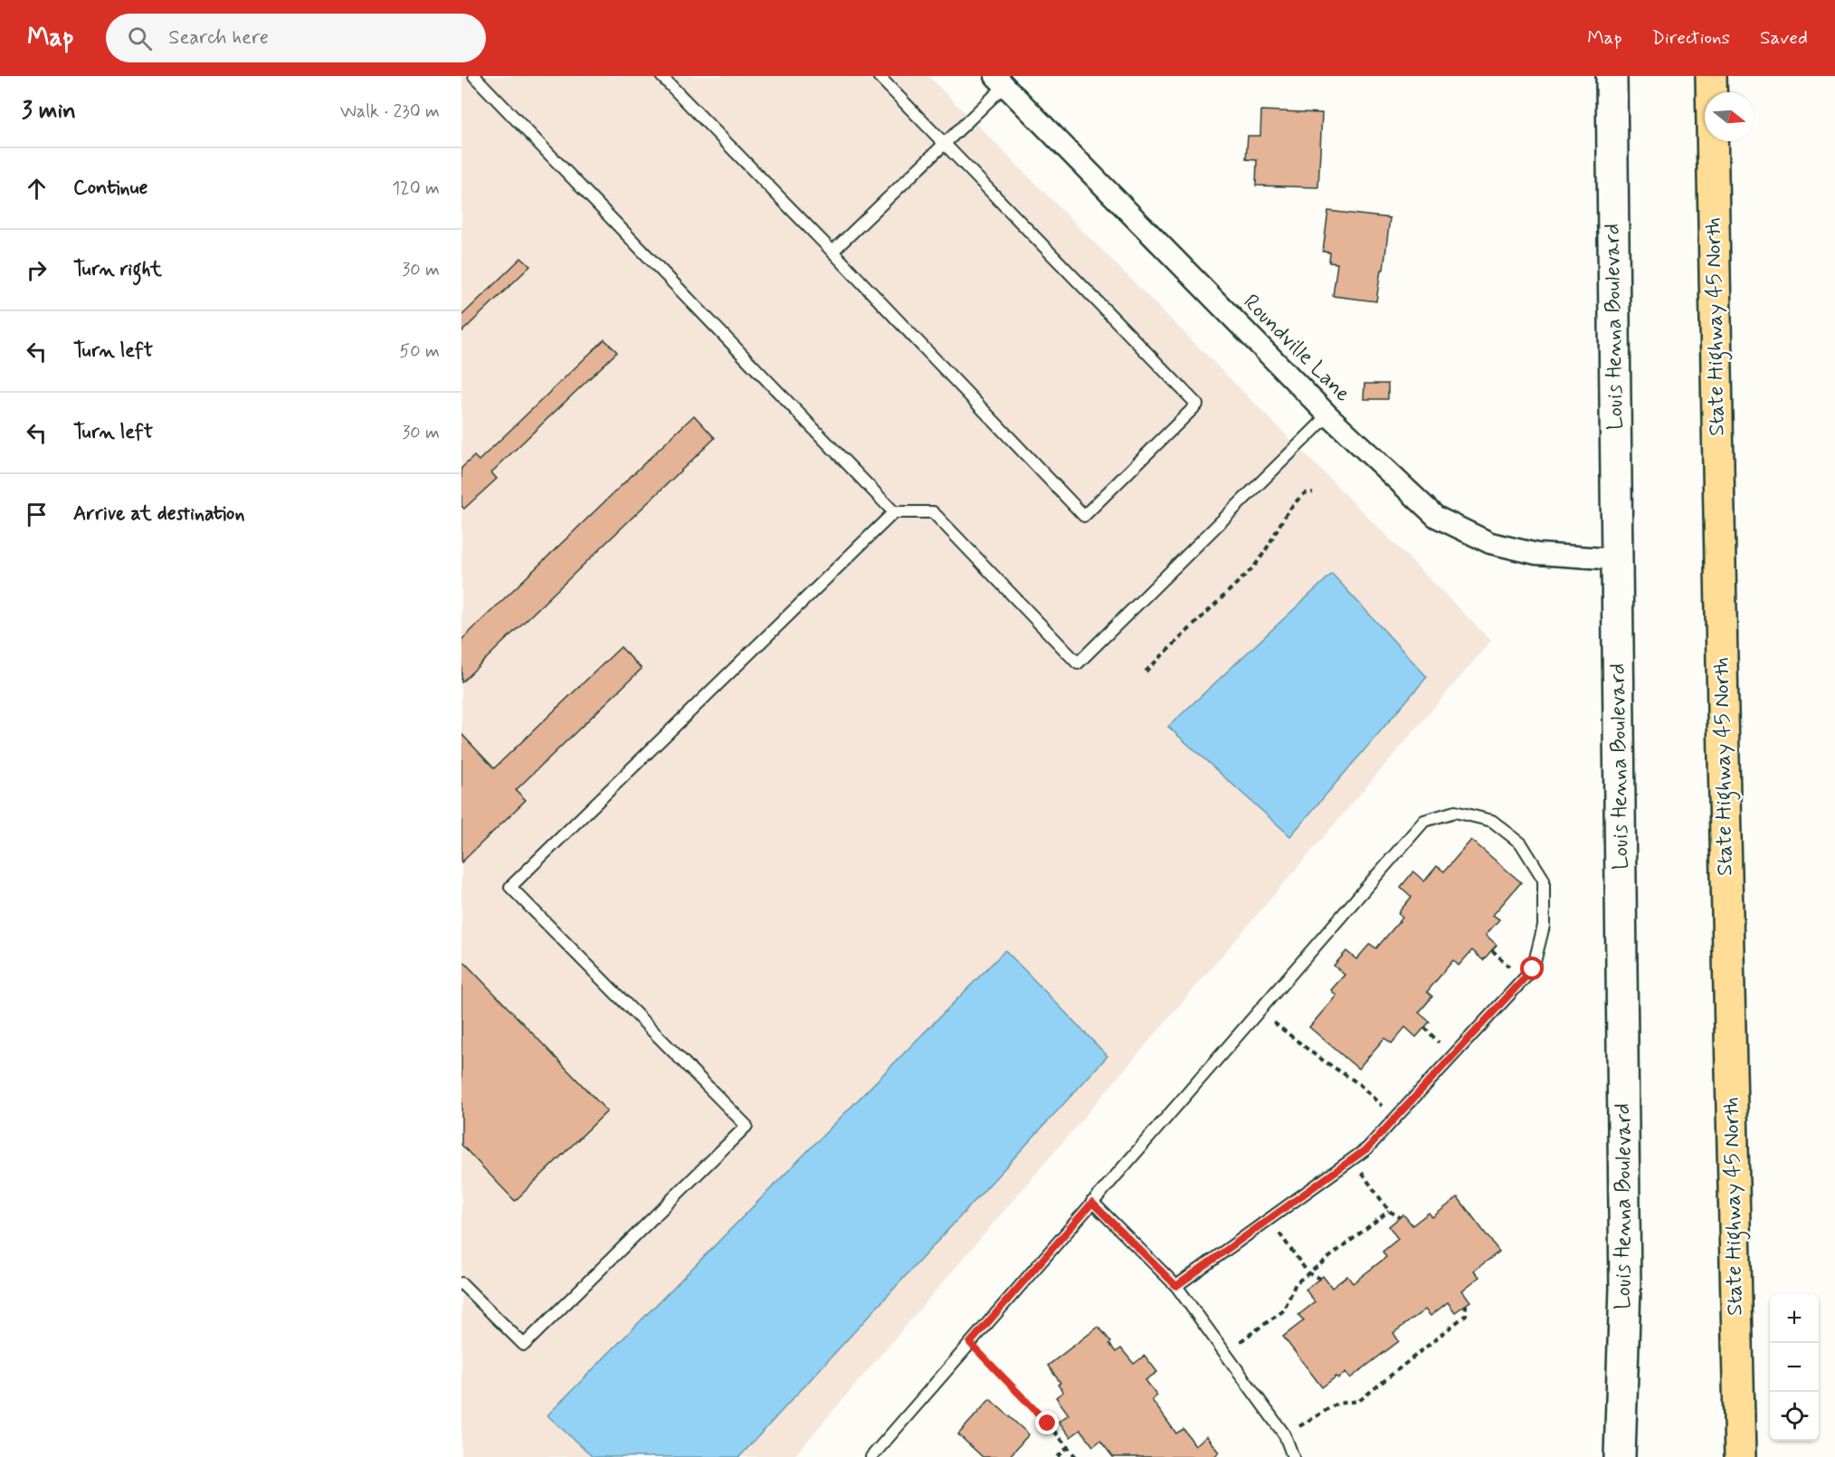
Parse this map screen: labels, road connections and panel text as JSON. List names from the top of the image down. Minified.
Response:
{"streets":{"highway":["State Highway 45 North"],"main road":["Louis Henna Boulevard"],"street":["Roundville Lane"]},"crossings":[["Louis Henna Boulevard","Roundville Lane"]],"north":"right","page":{"header":"Map","search":"Search here","nav":["Map","Directions","Saved"],"heading":["3 min","Walk · 230 m"],"list":[["Continue","120 m"],["Turn right","30 m"],["Turn left","50 m"],["Turn left","30 m"],"Arrive at destination"],"map_buttons":["+","−"]}}
